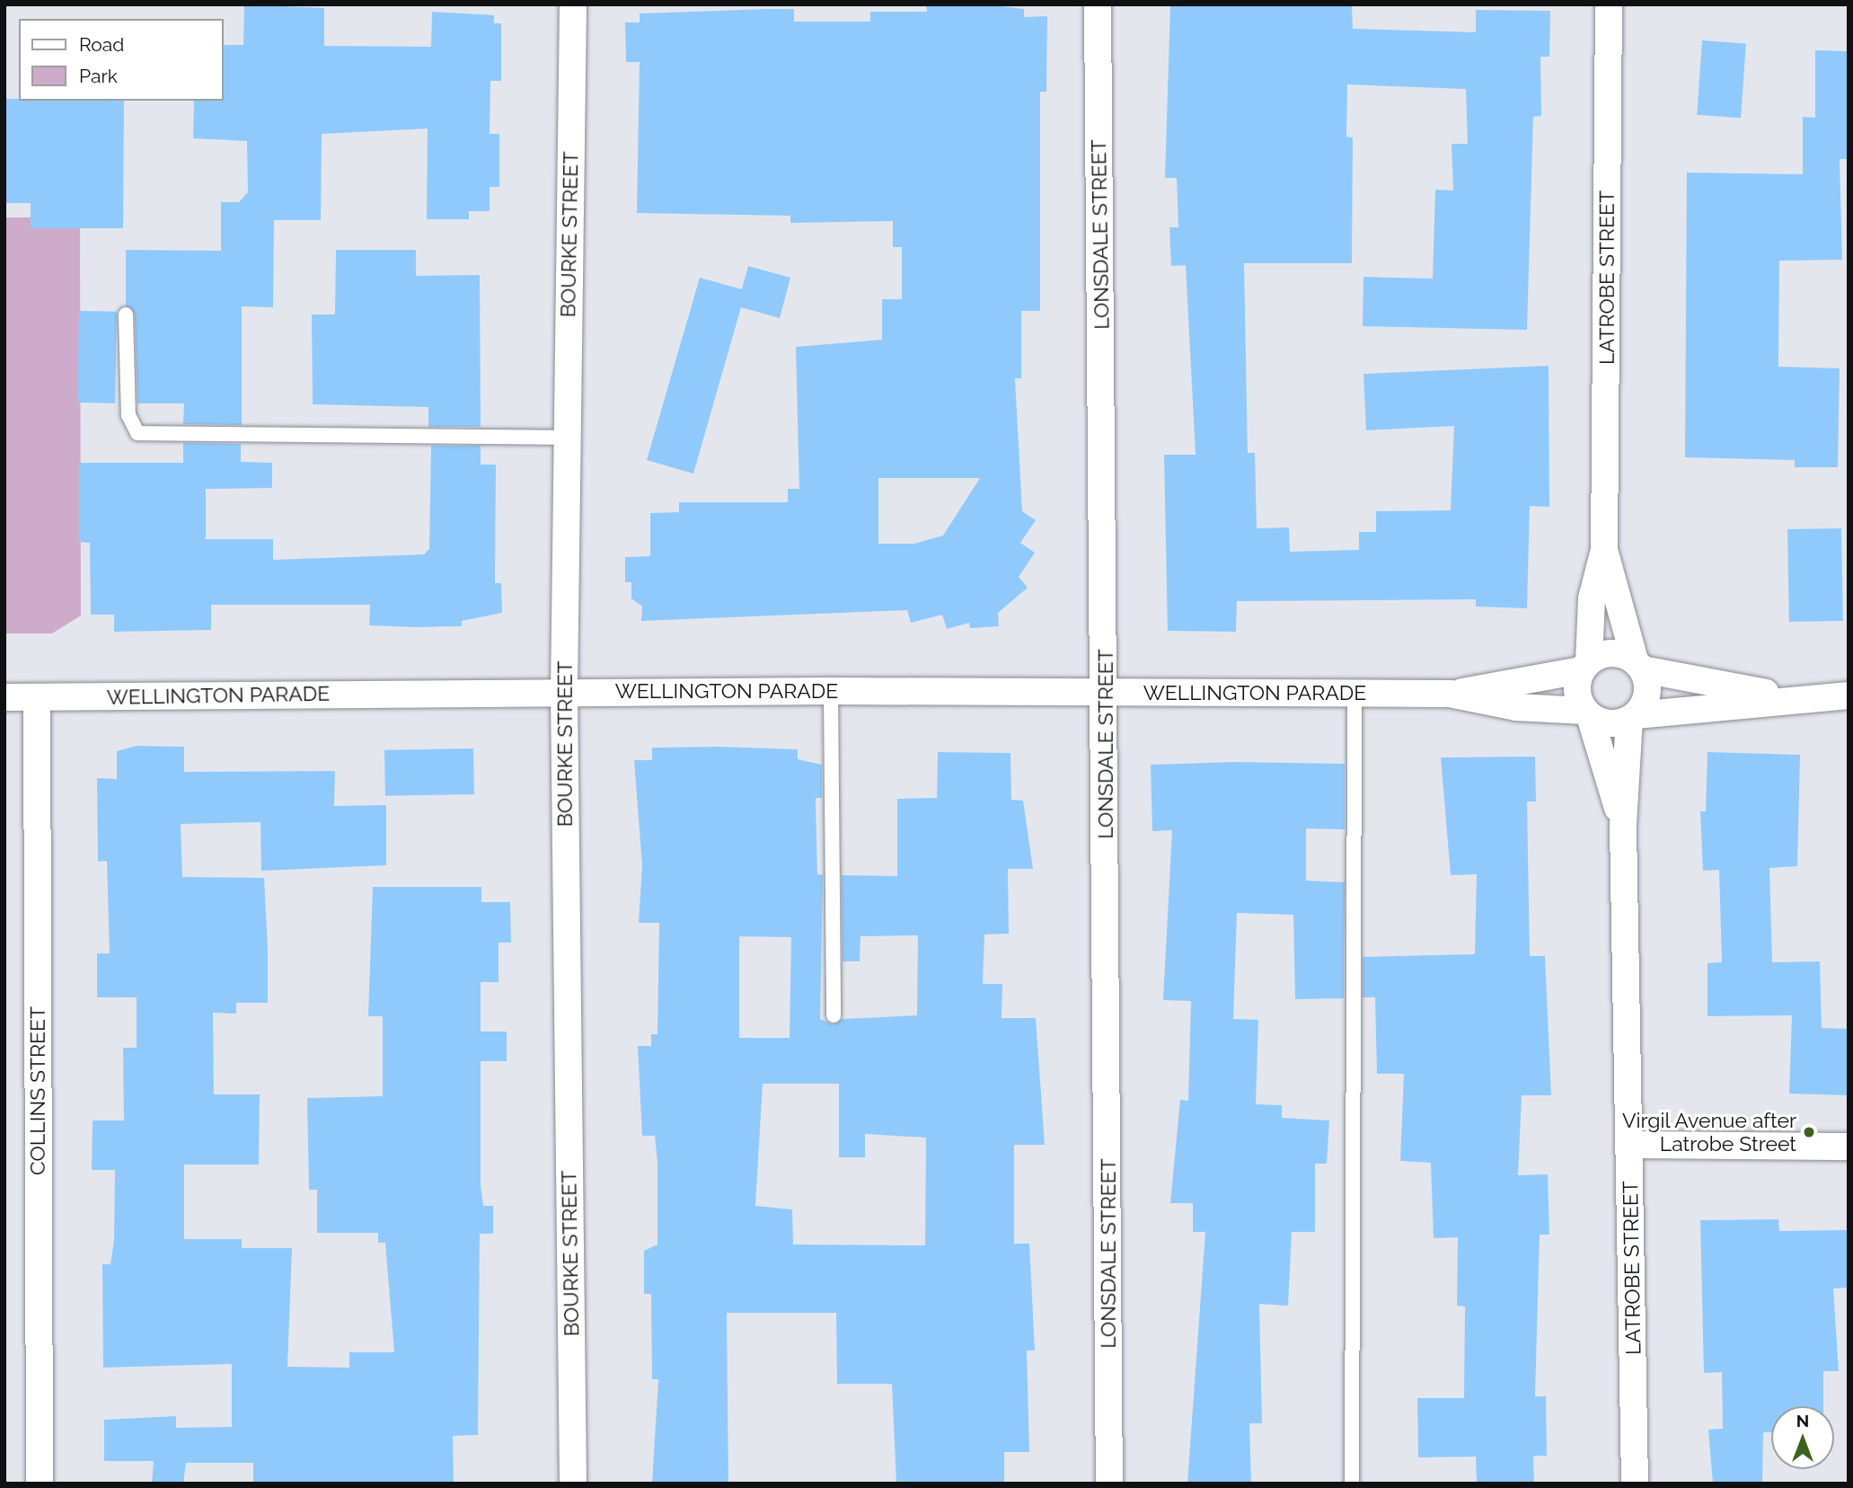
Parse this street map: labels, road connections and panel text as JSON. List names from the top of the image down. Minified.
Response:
{"streets":{"street":["BOURKE STREET","LONSDALE STREET","LATROBE STREET","WELLINGTON PARADE","COLLINS STREET"]},"crossings":[["BOURKE STREET","WELLINGTON PARADE"],["LONSDALE STREET","WELLINGTON PARADE"],["LATROBE STREET","WELLINGTON PARADE"],["WELLINGTON PARADE","COLLINS STREET"]],"places":["Virgil Avenue after Latrobe Street"],"legend":["Road","Park"],"north":"top"}
